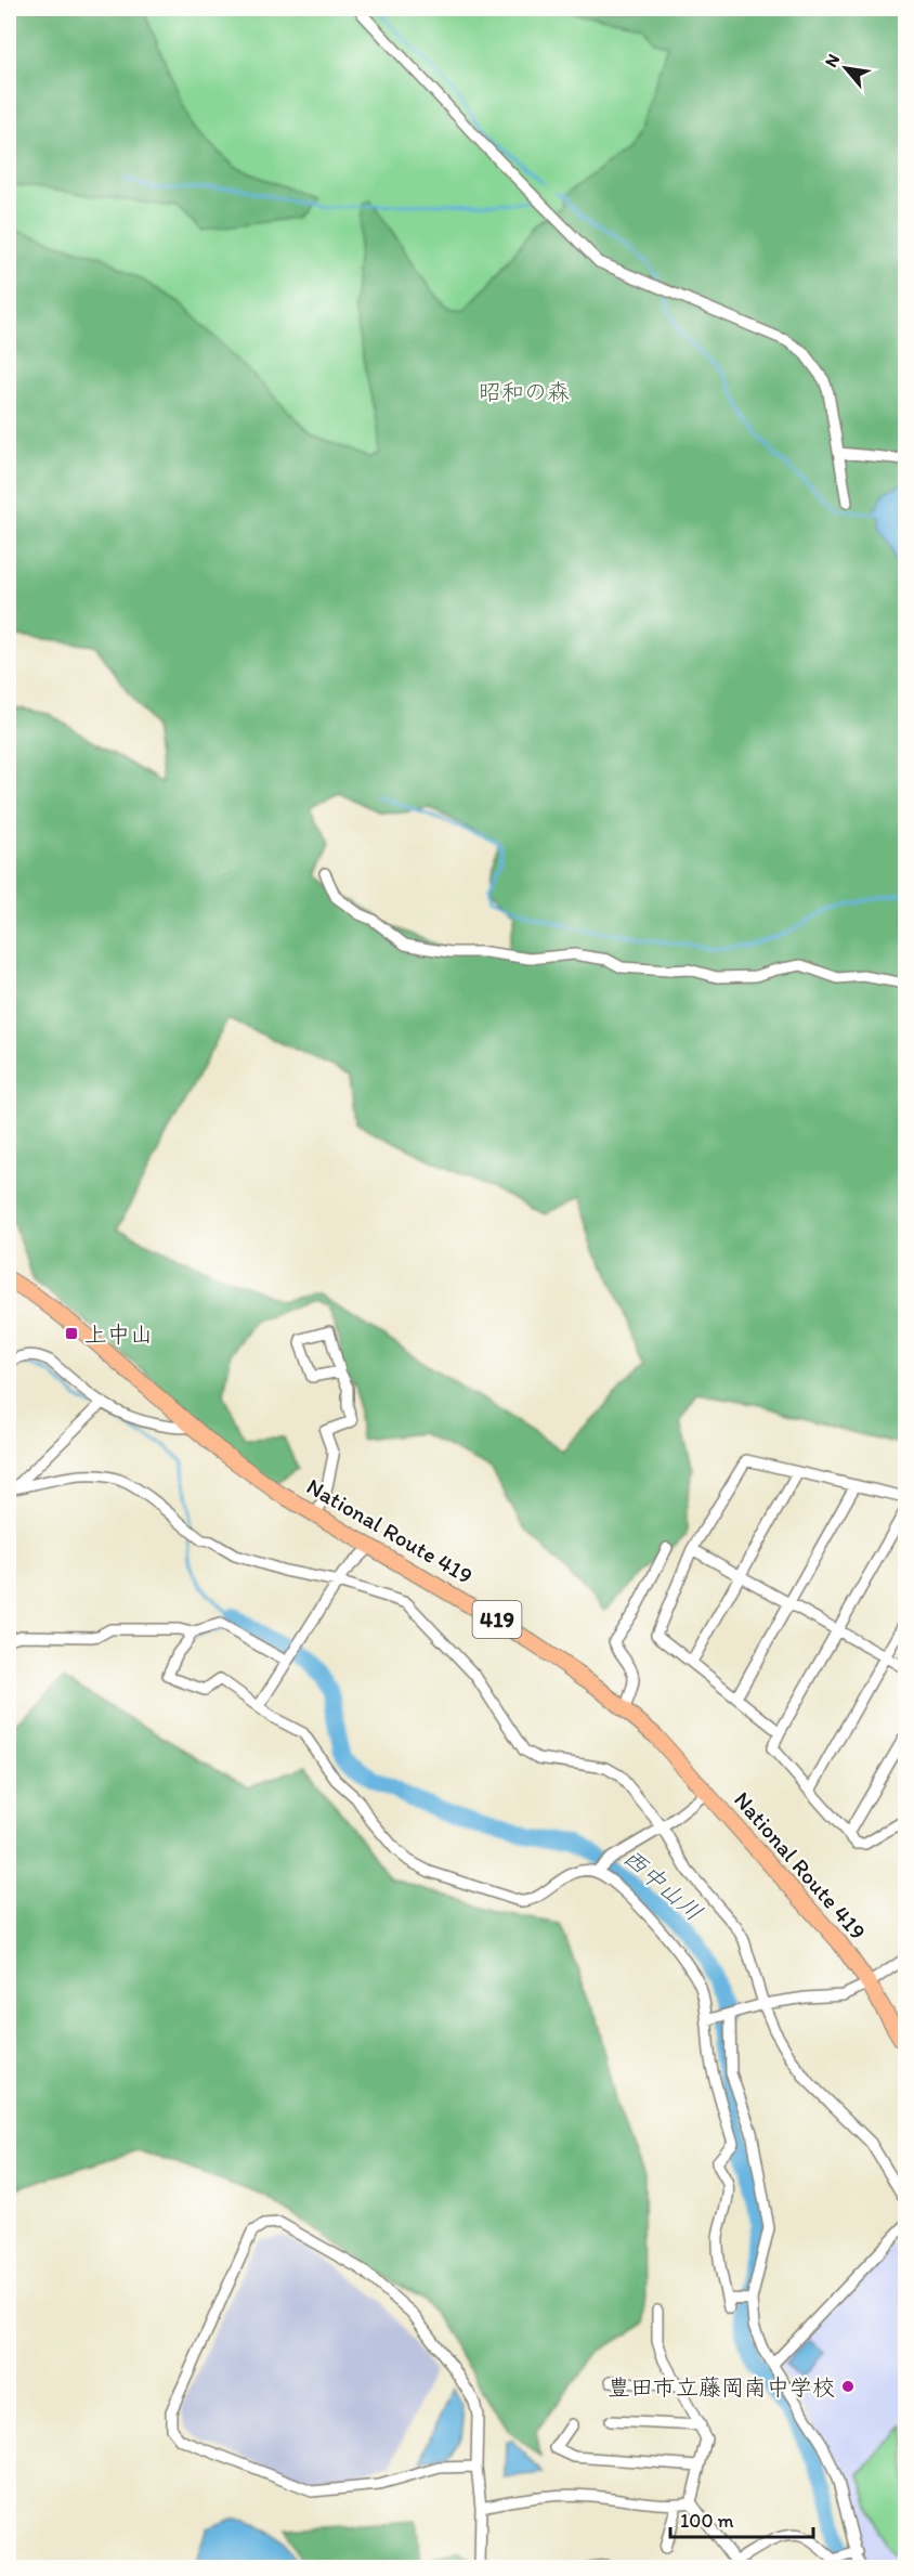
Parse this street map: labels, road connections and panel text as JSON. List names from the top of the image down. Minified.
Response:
{"streets":{"highway":["National Route 419","419"]},"water":["西中山川"],"parks":["昭和の森"],"places":{"transit":["上中山"],"other":["豊田市立藤岡南中学校"]},"scale_bar":"100 m","north":"top left"}
